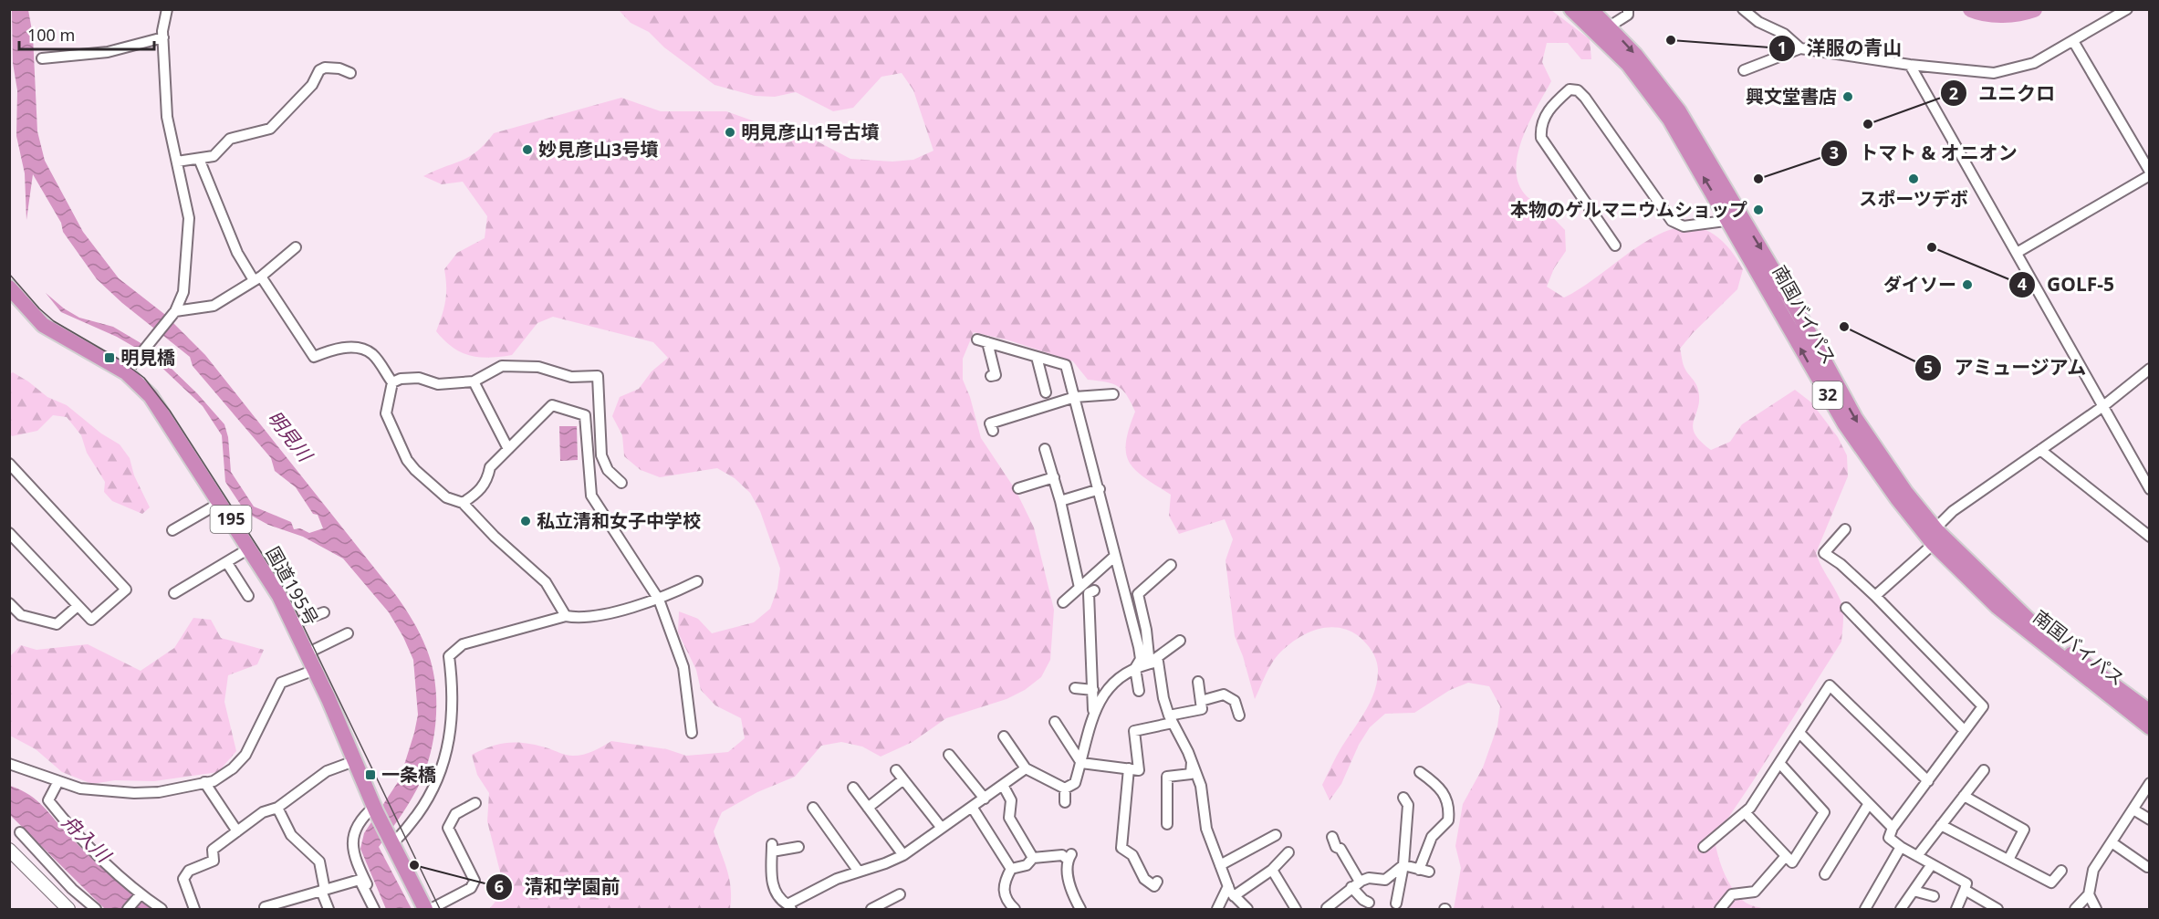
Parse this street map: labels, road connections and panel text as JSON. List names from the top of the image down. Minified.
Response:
{"streets":{"highway":["南国バイパス","32","195","国道195号"]},"water":["明見川","舟入川"],"places":{"other":["洋服の青山","興文堂書店","ユニクロ","明見彦山1号古墳","妙見彦山3号墳","トマト & オニオン","スポーツデボ","本物のゲルマニウムショップ","GOLF-5","ダイソー","アミュージアム","私立清和女子中学校","清和学園前"],"transit":["明見橋","一条橋"]},"scale_bar":"100 m"}
